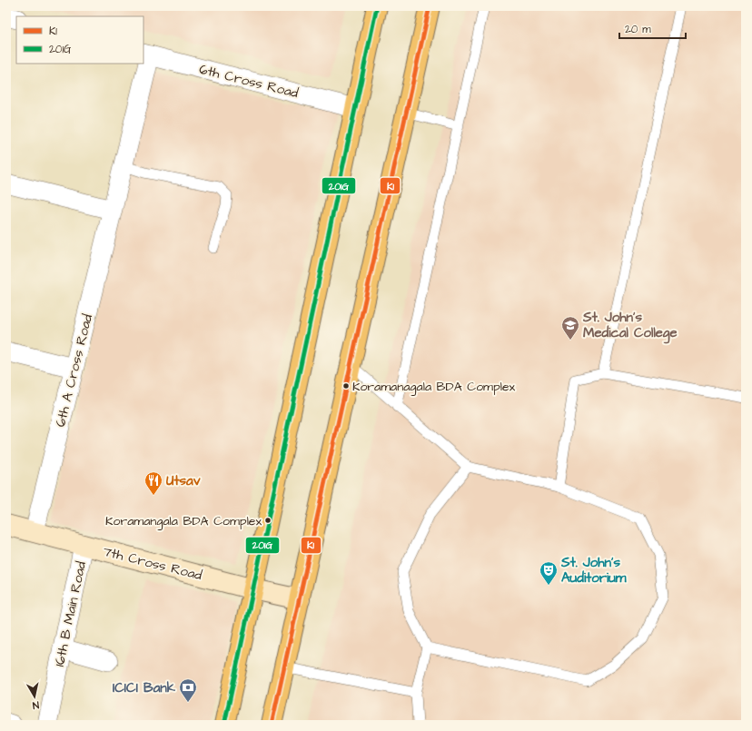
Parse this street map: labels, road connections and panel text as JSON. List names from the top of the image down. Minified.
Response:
{"streets":{"street":["6th Cross Road","6th A Cross Road","7th Cross Road","16th B Main Road"]},"crossings":[["6th Cross Road","6th A Cross Road"],["6th A Cross Road","7th Cross Road"],["7th Cross Road","16th B Main Road"]],"places":{"school or university":["St. John's Medical College"],"other":["Koramanagala BDA Complex","Koramangala BDA Complex"],"restaurant":["Utsav"],"theatre":["St. John's Auditorium"],"bank":["ICICI Bank"]},"lines":["transit line K1","transit line 201G"],"legend":["K1","201G"],"scale_bar":"20 m","north":"bottom"}
